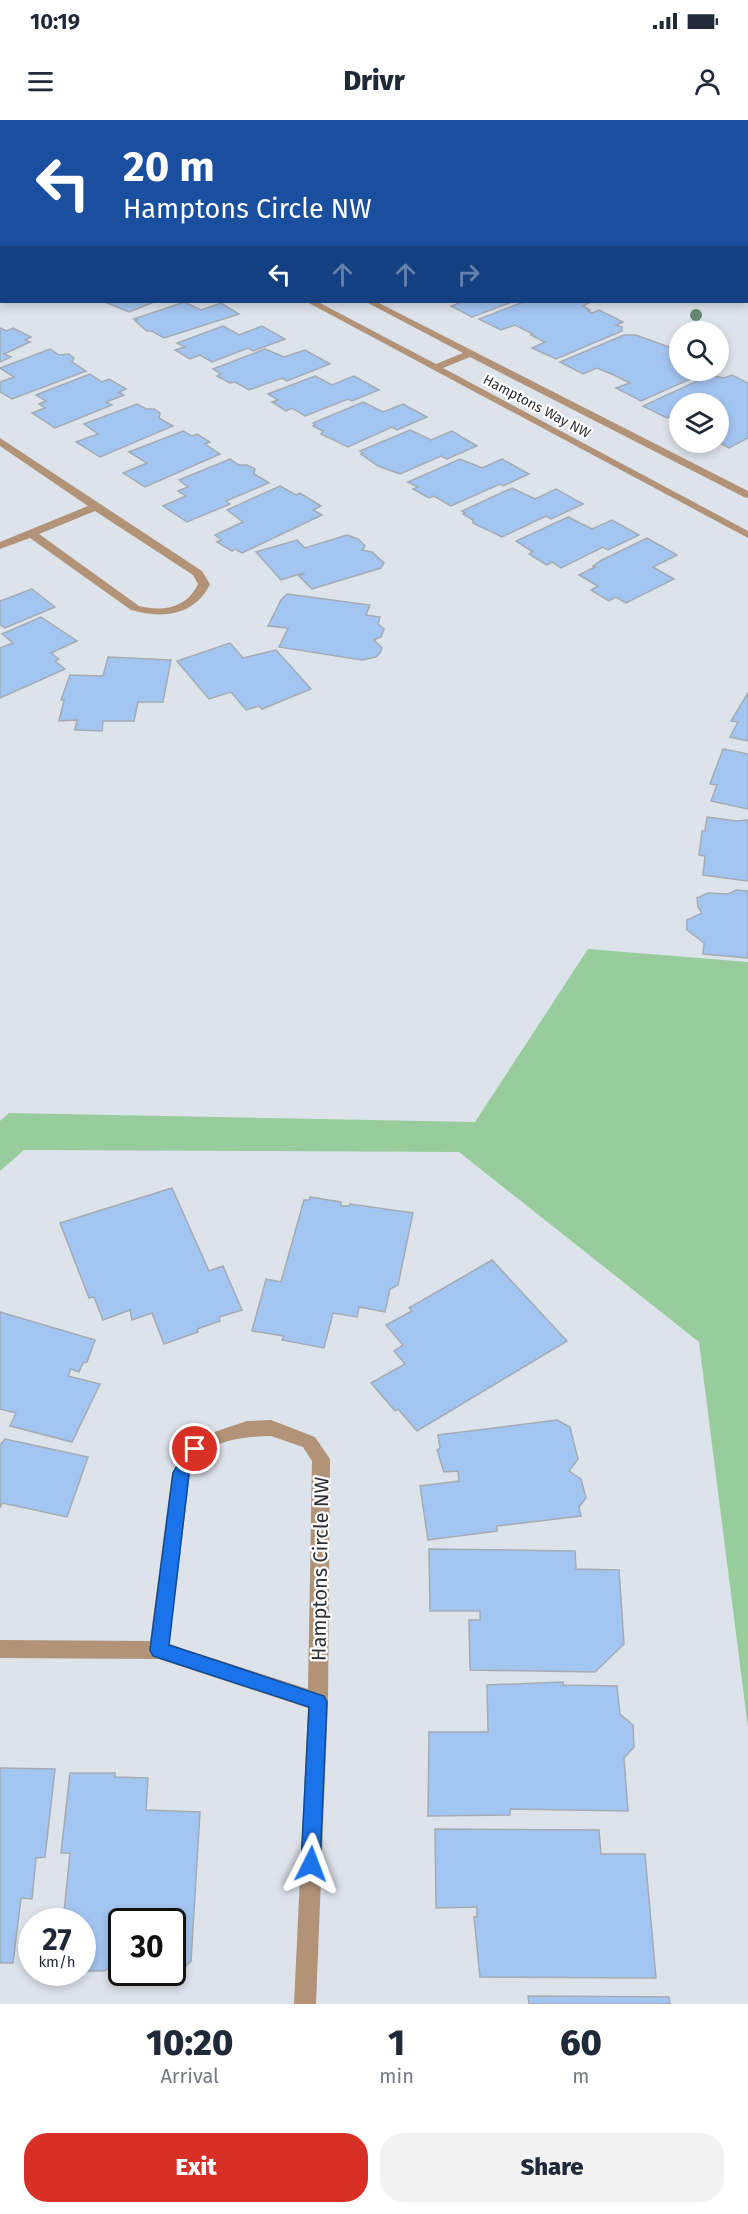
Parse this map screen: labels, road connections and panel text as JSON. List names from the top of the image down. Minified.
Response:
{"streets":{"street":["Hamptons Way NW","Hamptons Circle NW"]},"page":{"status":"10:19","header":"Drivr","turn":["20 m","Hamptons Circle NW"],"speed":"27 km/h","limit":"30","eta":["10:20","Arrival","1","min","60","m"],"buttons":["Exit","Share"]}}
